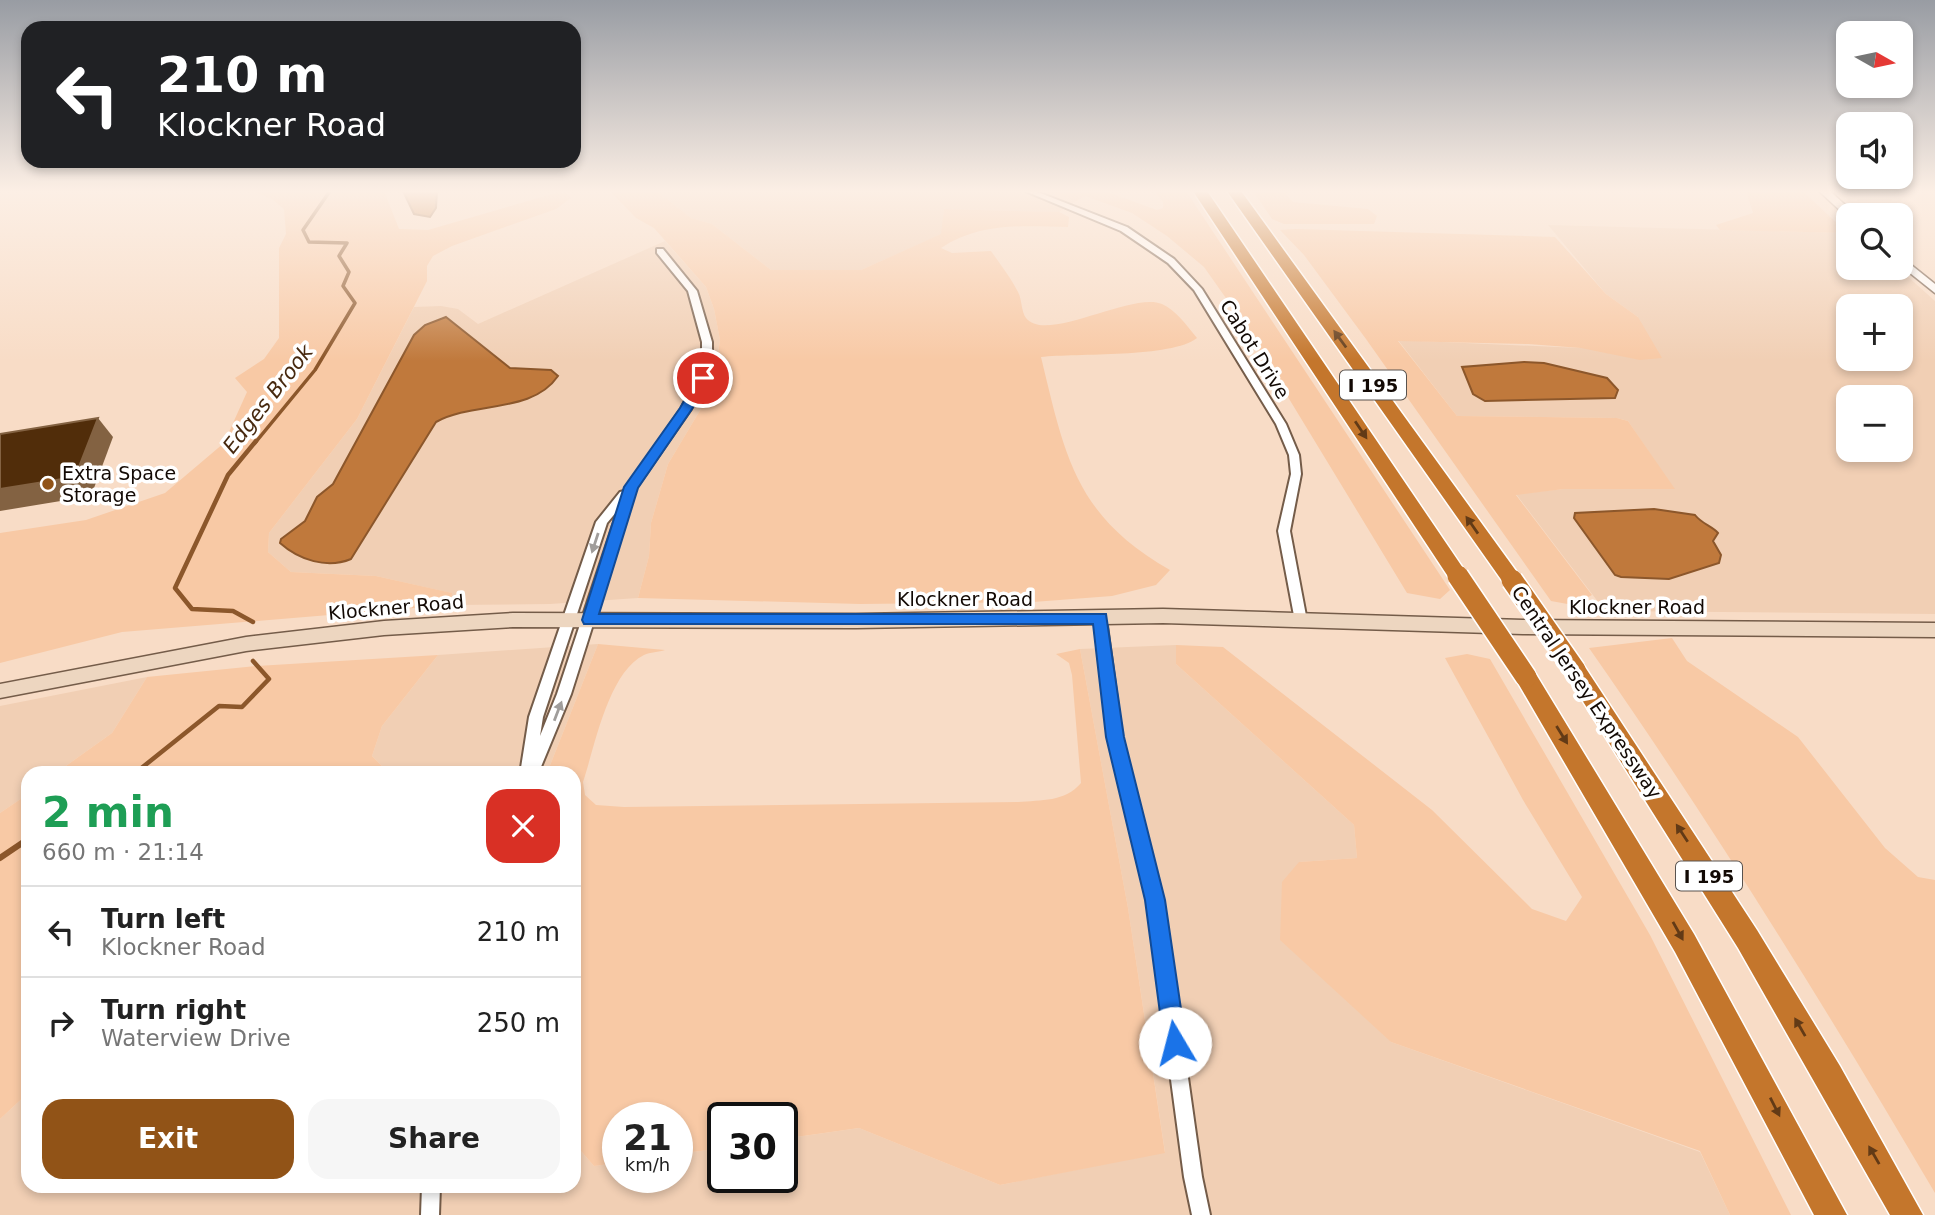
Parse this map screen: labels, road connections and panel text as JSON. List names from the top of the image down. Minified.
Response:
{"streets":{"highway":["I 195","Central Jersey Expressway"],"main road":["Klockner Road"],"street":["Cabot Drive"]},"crossings":[["Cabot Drive","Klockner Road"]],"water":["Edges Brook"],"places":["Extra Space Storage"],"north":"right","page":{"map_buttons":["+","−"],"turn":["210 m","Klockner Road"],"heading":["2 min","660 m · 21:14"],"list":[{"name":"Turn left","note":"Klockner Road","value":"210 m"},{"name":"Turn right","note":"Waterview Drive","value":"250 m"}],"buttons":["Exit","Share"],"speed":"21 km/h","limit":"30"}}
